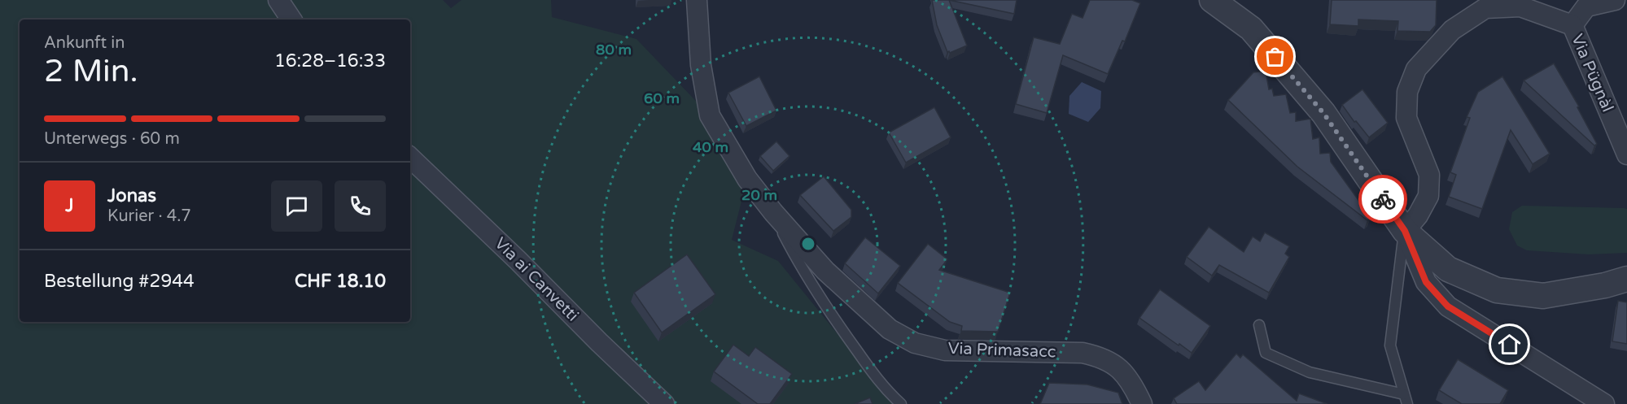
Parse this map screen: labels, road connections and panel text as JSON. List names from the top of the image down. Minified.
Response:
{"streets":{"street":["Via Pügnàl","Via ai Canvetti","Via Primasacc"]},"page":{"heading":["2 Min.","Ankunft in","16:28–16:33"],"panel":["Jonas","Kurier · 4.7","Bestellung #2944","CHF 18.10"],"bar":"Unterwegs · 60 m","round":"J"},"rings":["80 m","60 m","40 m","20 m"]}
